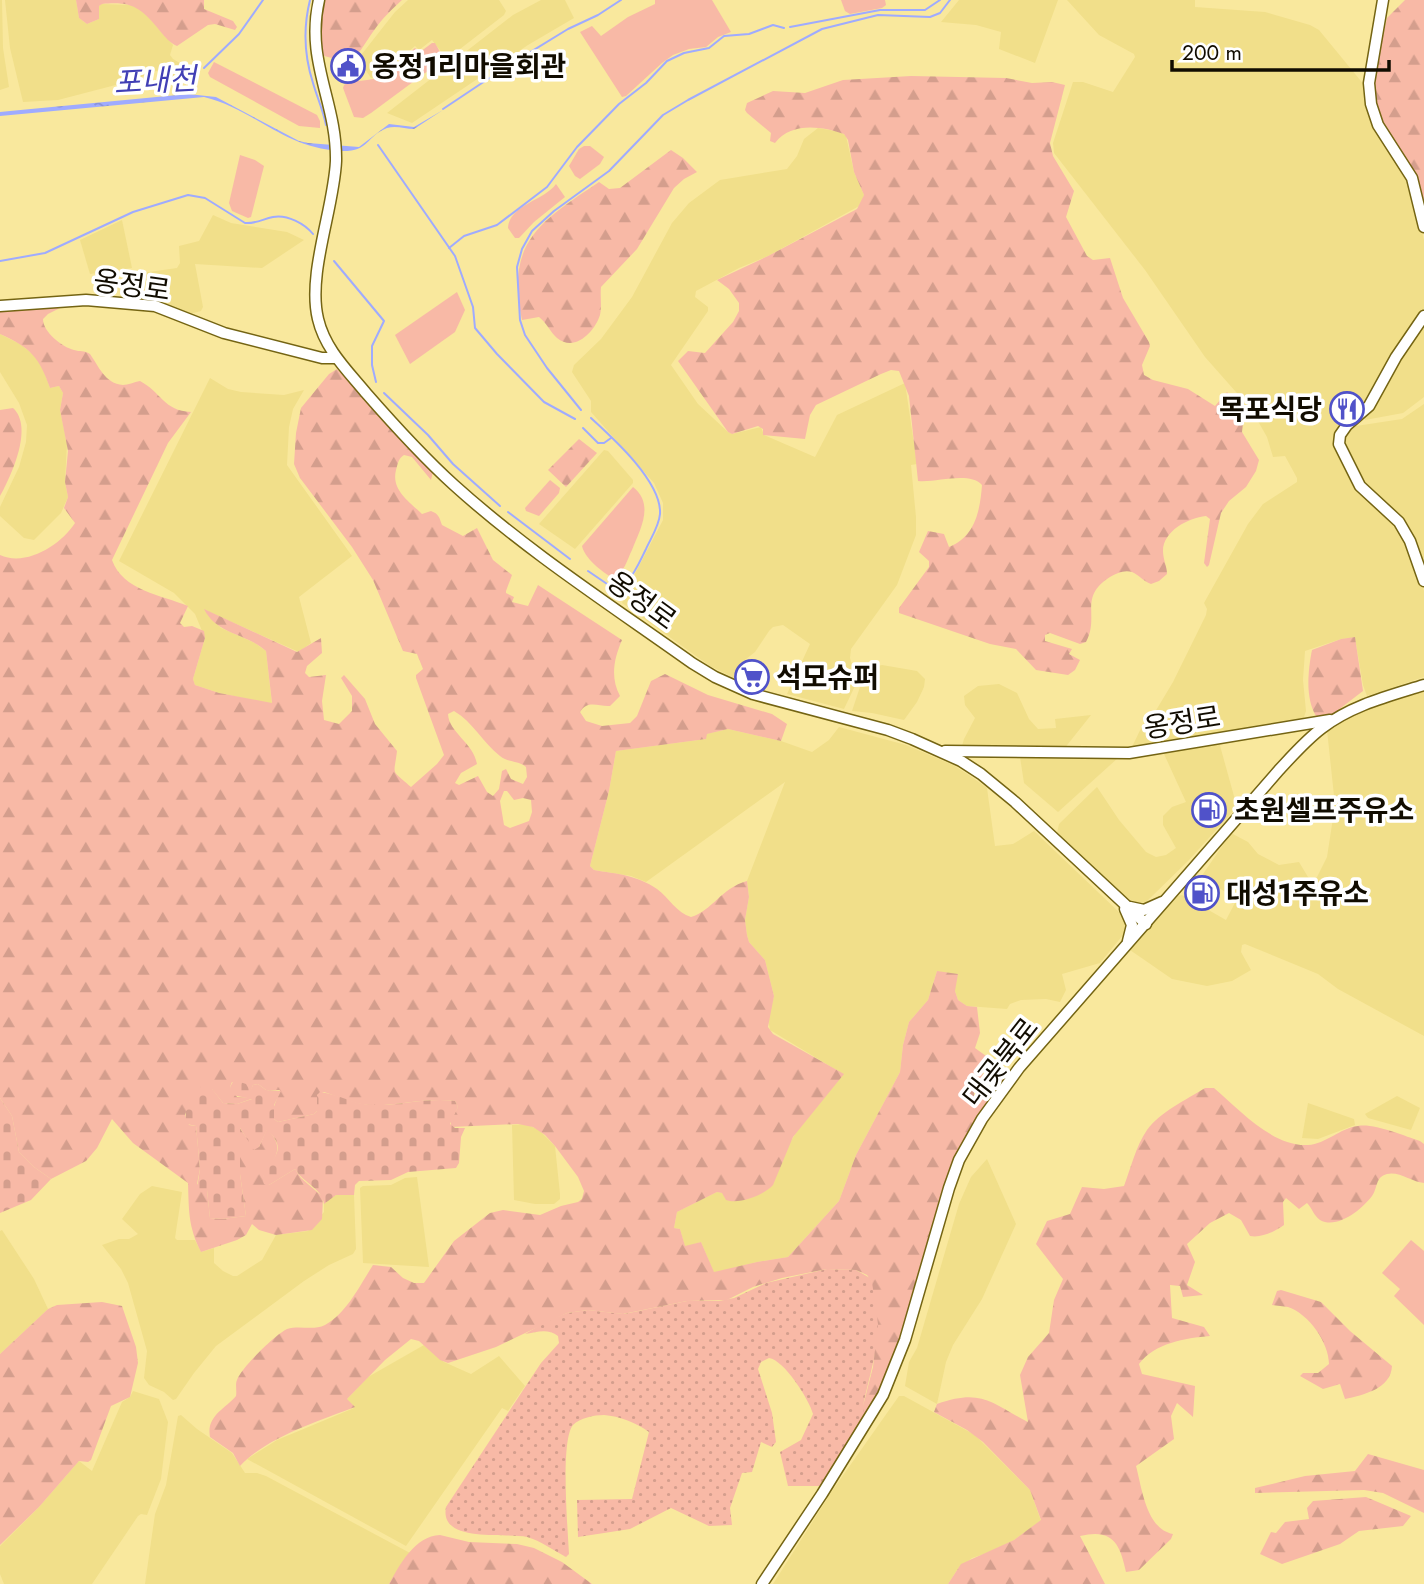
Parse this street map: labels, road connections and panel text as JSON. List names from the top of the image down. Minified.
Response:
{"streets":{"street":["옹정로","대곶북로"]},"crossings":[["옹정로","대곶북로"]],"water":["포내천"],"places":{"public building":["옹정1리마을회관"],"restaurant":["목포식당"],"supermarket":["석모슈퍼"],"fuel station":["초원셀프주유소","대성1주유소"]},"scale_bar":"200 m"}
